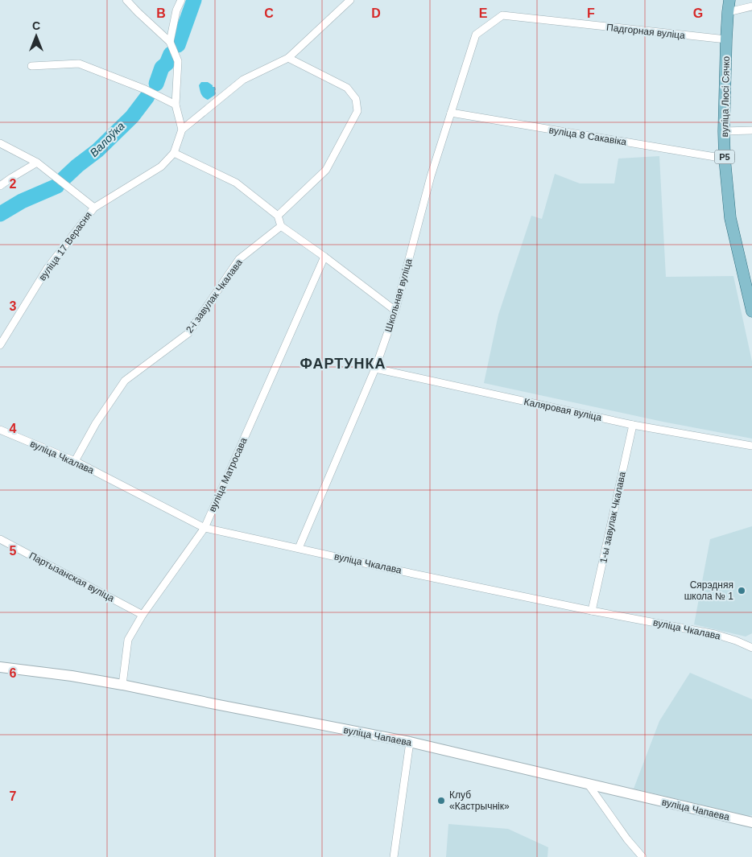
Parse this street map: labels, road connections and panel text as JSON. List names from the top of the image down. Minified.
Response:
{"streets":{"main road":["вуліца Люсі Сячко","Р5"],"street":["Падгорная вуліца","вуліца 8 Сакавіка","вуліца 17 Верасня","Школьная вуліца","2-і завулак Чкалава","Каляровая вуліца","вуліца Чкалава","вуліца Матросава","1-ы завулак Чкалава","Партызанская вуліца","вуліца Чапаева"]},"crossings":[["Падгорная вуліца","вуліца Люсі Сячко"],["Падгорная вуліца","Школьная вуліца"],["вуліца Люсі Сячко","вуліца 8 Сакавіка"],["вуліца 8 Сакавіка","Школьная вуліца"],["Школьная вуліца","Каляровая вуліца"],["Школьная вуліца","вуліца Чкалава"],["2-і завулак Чкалава","вуліца Чкалава"],["Каляровая вуліца","1-ы завулак Чкалава"],["вуліца Чкалава","вуліца Матросава"],["вуліца Чкалава","1-ы завулак Чкалава"],["вуліца Матросава","Партызанская вуліца"],["вуліца Матросава","вуліца Чапаева"]],"districts":["ФАРТУНКА"],"water":["Валоўка"],"places":["Сярэдняя школа № 1","Клуб «Кастрычнік»"],"north":"top","grid":{"columns":["B","C","D","E","F","G"],"rows":["2","3","4","5","6","7"]}}
